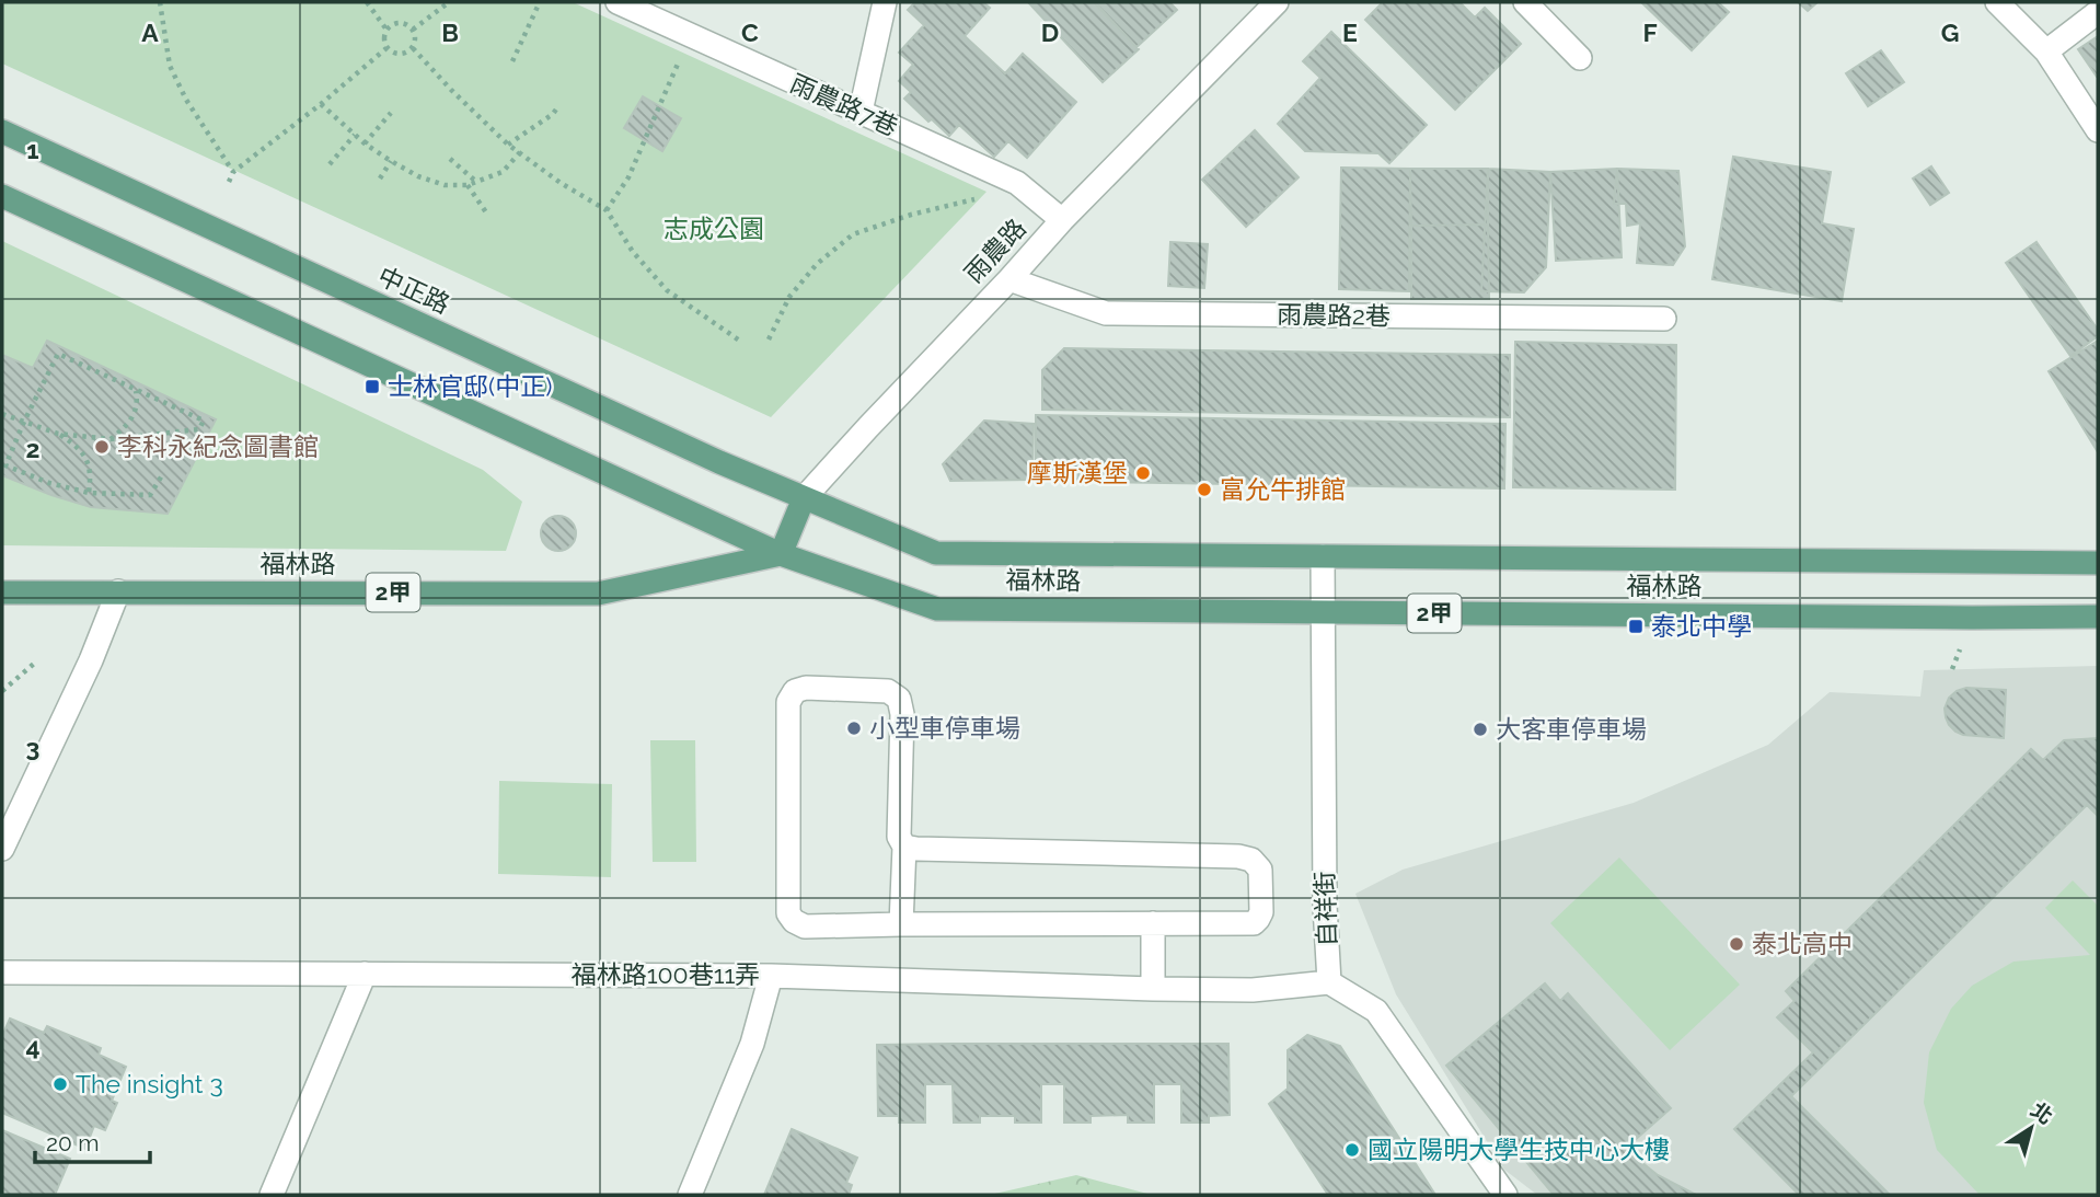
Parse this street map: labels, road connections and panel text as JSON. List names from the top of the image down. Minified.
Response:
{"streets":{"main road":["雨農路","中正路","福林路","2甲"],"street":["雨農路7巷","雨農路2巷","自祥街","福林路100巷11弄"]},"crossings":[["雨農路7巷","雨農路"],["雨農路","中正路"],["雨農路","雨農路2巷"],["雨農路","福林路"],["中正路","福林路"],["福林路","自祥街"],["自祥街","福林路100巷11弄"]],"parks":["志成公園"],"places":{"transit":["士林官邸(中正)","泰北中學"],"other":["李科永紀念圖書館","摩斯漢堡","富允牛排館","小型車停車場","大客車停車場","泰北高中","The insight 3","國立陽明大學生技中心大樓"]},"scale_bar":"20 m","north":"top right","grid":{"columns":["A","B","C","D","E","F","G"],"rows":["1","2","3","4"]}}
